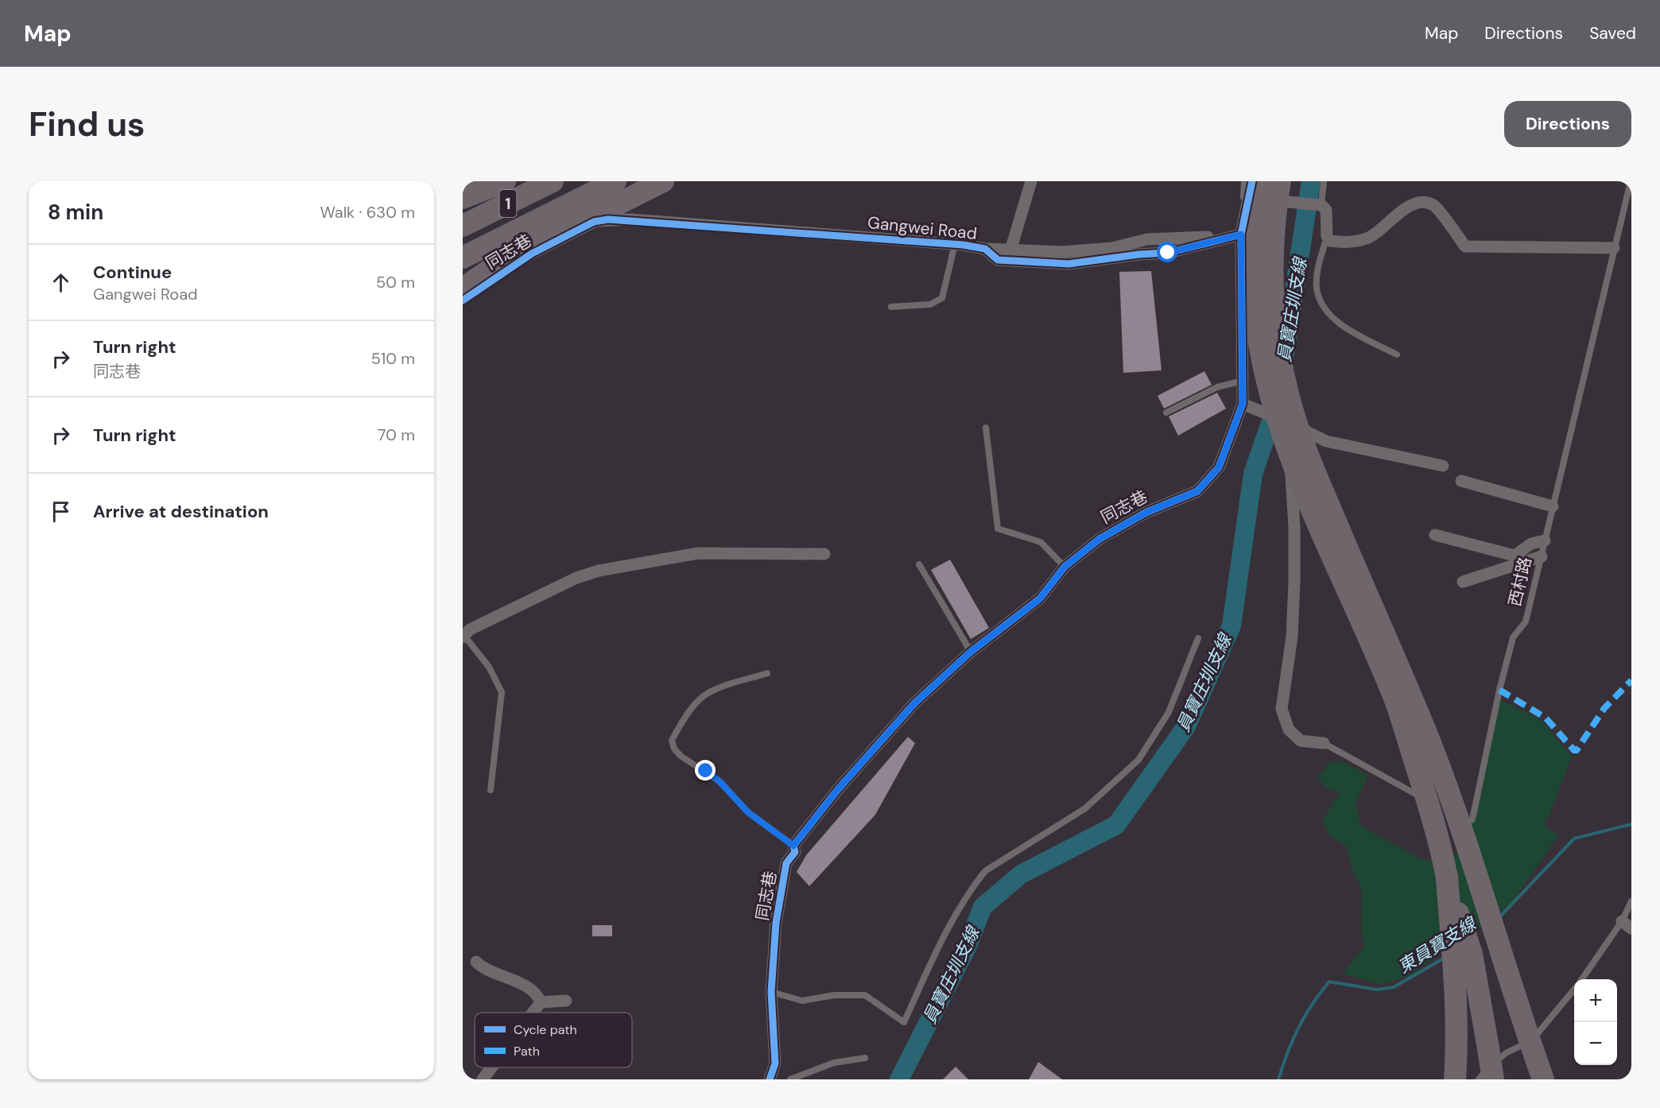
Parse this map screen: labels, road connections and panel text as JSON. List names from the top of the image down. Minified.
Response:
{"streets":{"highway":["1"],"street":["Gangwei Road","同志巷"],"lane":["西村路"]},"crossings":[["Gangwei Road","同志巷"]],"water":["員寶庄圳支線","東員寶支線"],"legend":["Cycle path","Path"],"page":{"header":"Map","nav":["Map","Directions","Saved"],"buttons":"Directions","title":"Find us","heading":["8 min","Walk · 630 m"],"list":[["Continue","Gangwei Road","50 m"],["Turn right","同志巷","510 m"],["Turn right","70 m"],"Arrive at destination"],"map_buttons":["+","−"]}}
